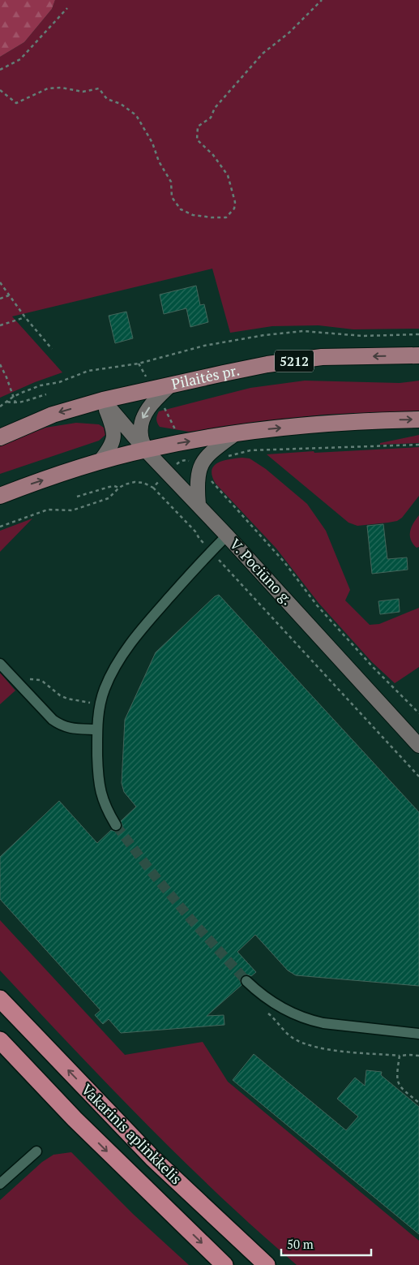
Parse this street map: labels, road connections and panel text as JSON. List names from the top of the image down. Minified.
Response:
{"streets":{"highway":["Vakarinis aplinkkelis"],"main road":["5212","Pilaitės pr.","V. Pociūno g."]},"crossings":[["Pilaitės pr.","V. Pociūno g."]],"scale_bar":"50 m"}
